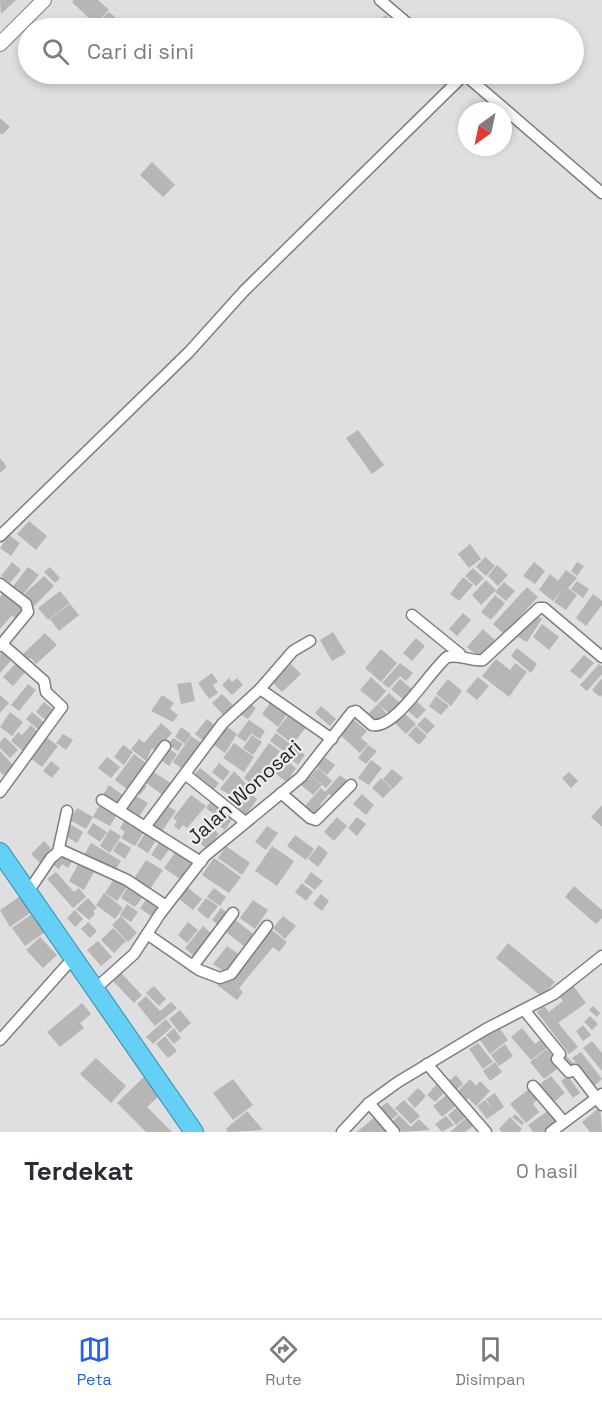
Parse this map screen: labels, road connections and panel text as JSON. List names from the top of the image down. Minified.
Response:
{"streets":{"street":["Jalan Wonosari"]},"north":"bottom left","page":{"search":"Cari di sini","heading":["Terdekat","0 hasil"],"nav":["Peta","Rute","Disimpan"]}}
